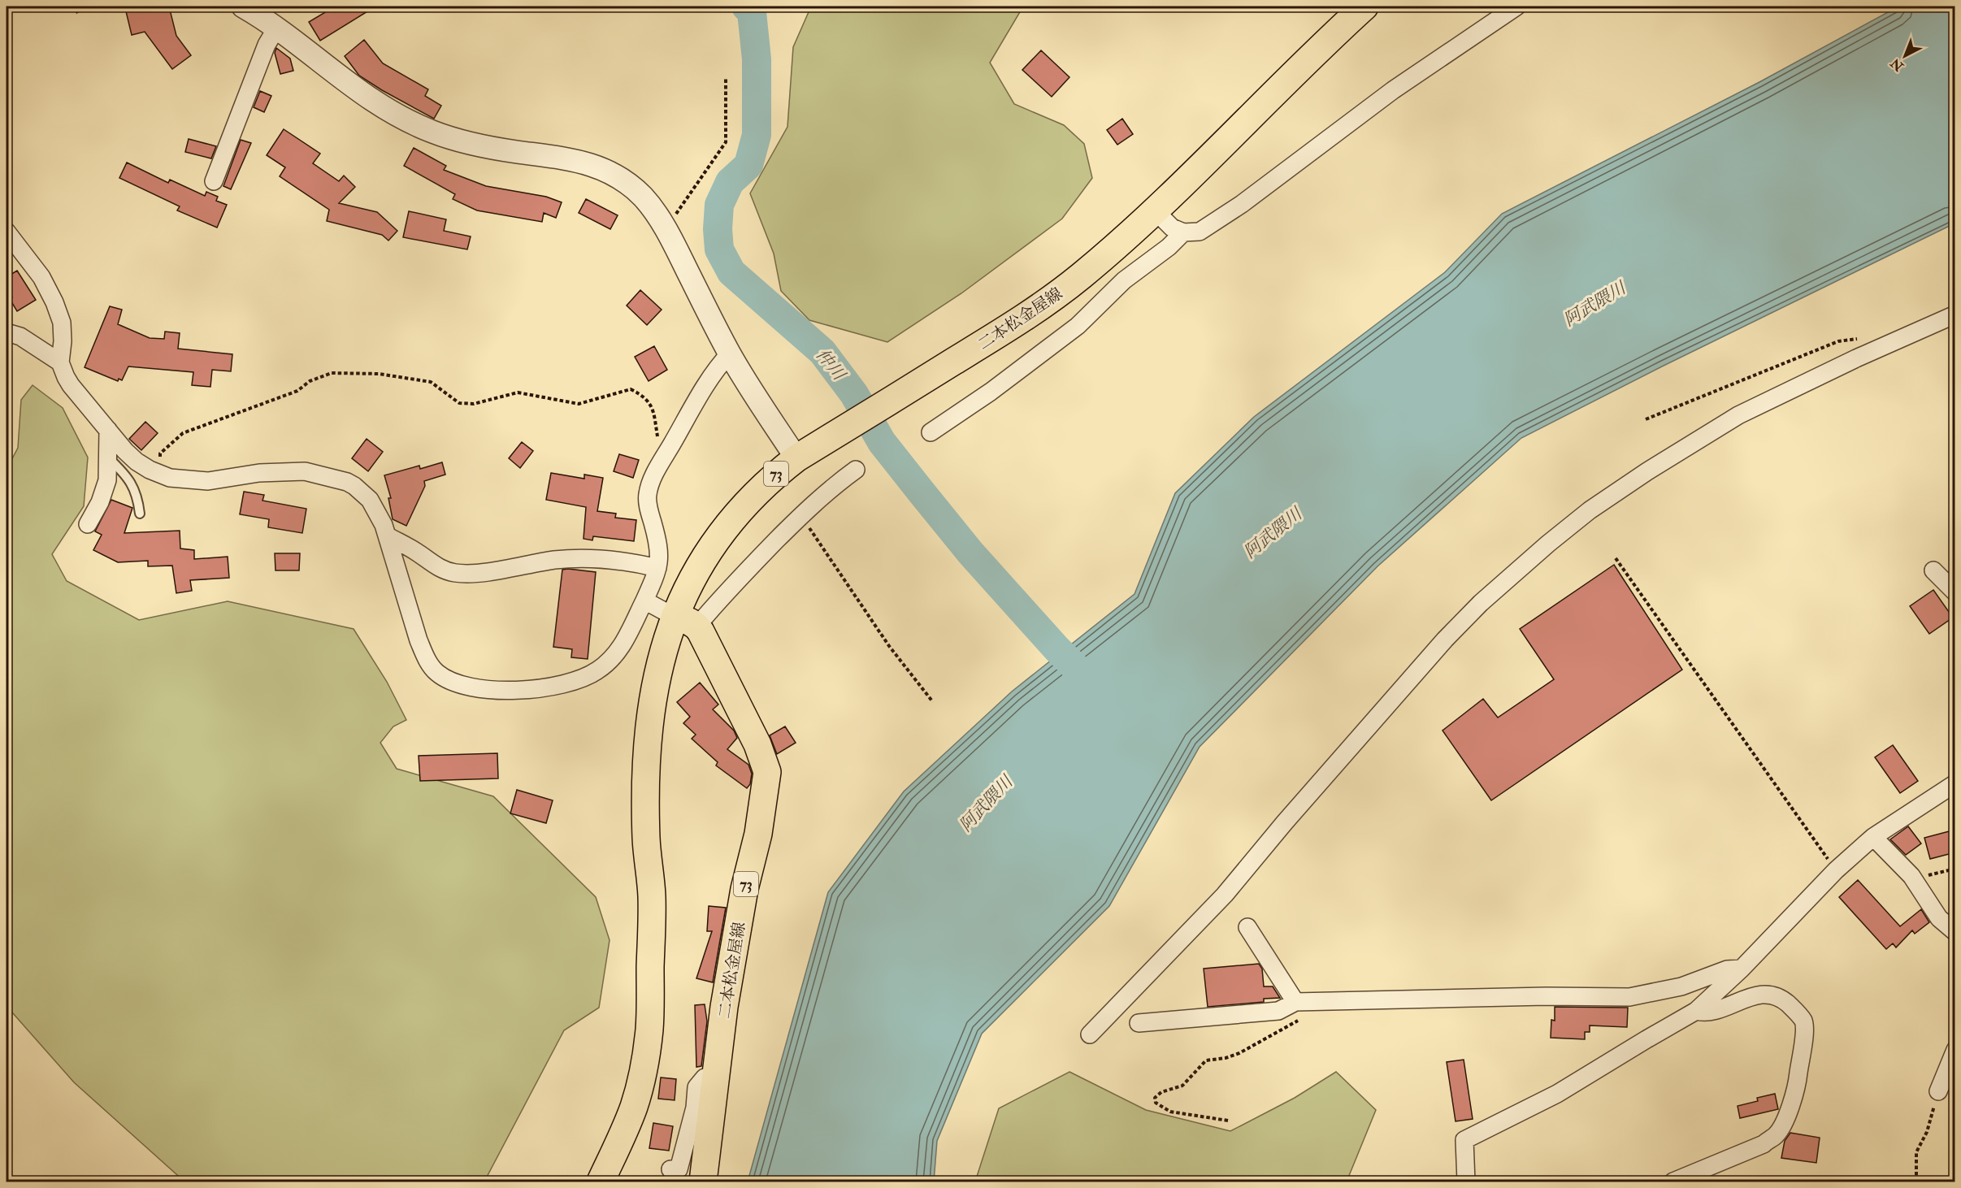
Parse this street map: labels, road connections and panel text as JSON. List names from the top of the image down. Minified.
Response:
{"streets":{"main road":["二本松金屋線","73"]},"water":["阿武隈川","仲川"],"north":"bottom left"}
